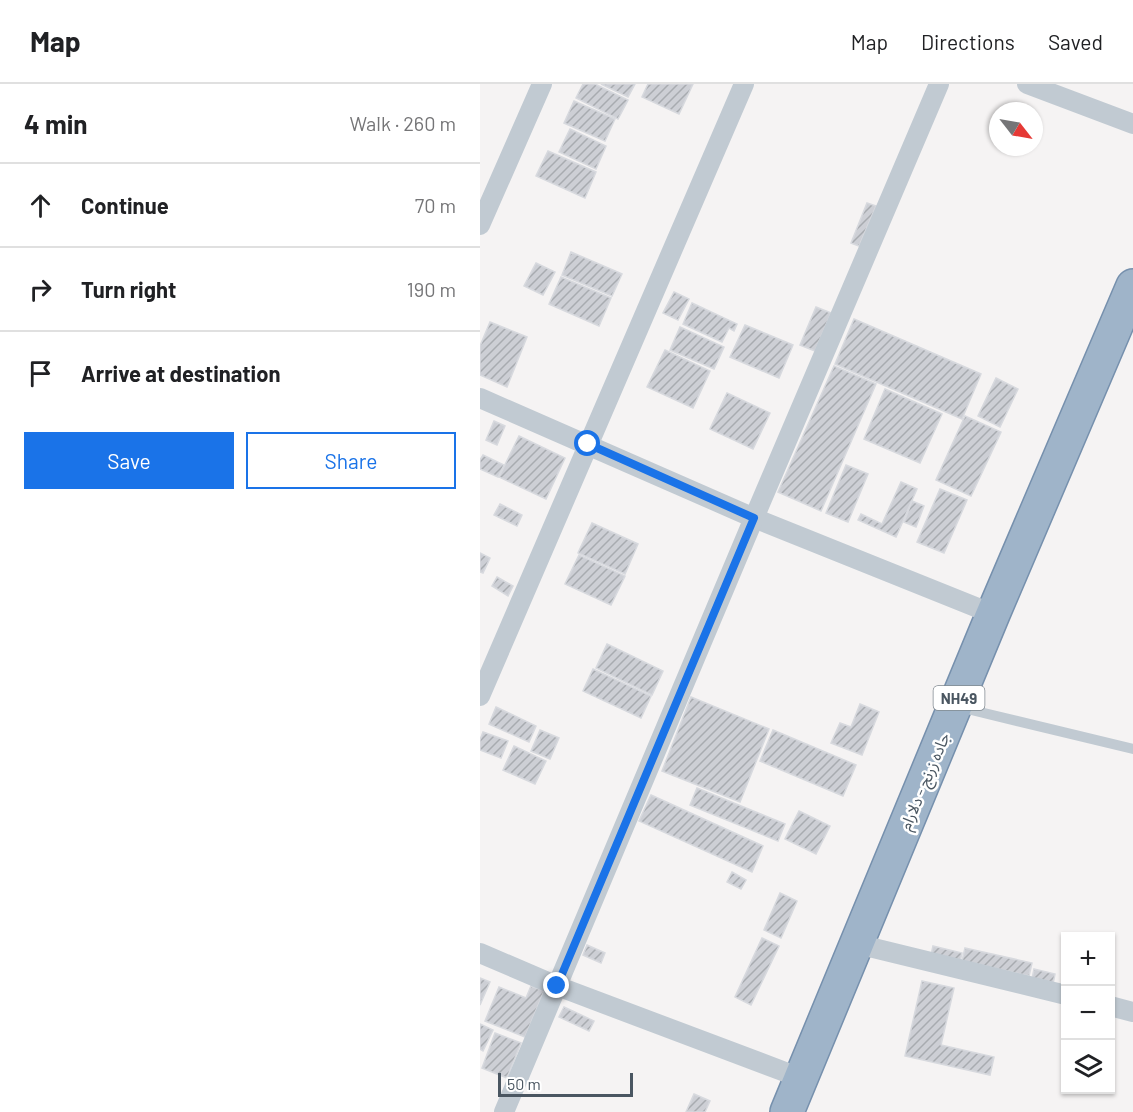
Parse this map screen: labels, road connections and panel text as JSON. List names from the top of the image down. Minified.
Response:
{"streets":{"highway":["NH49","جاده زرنج - دلارام"]},"scale_bar":"50 m","north":"bottom right","page":{"header":"Map","nav":["Map","Directions","Saved"],"heading":["4 min","Walk · 260 m"],"list":[["Continue","70 m"],["Turn right","190 m"],"Arrive at destination"],"buttons":["Save","Share"],"map_buttons":["+","−"],"scale":"50 m"}}
